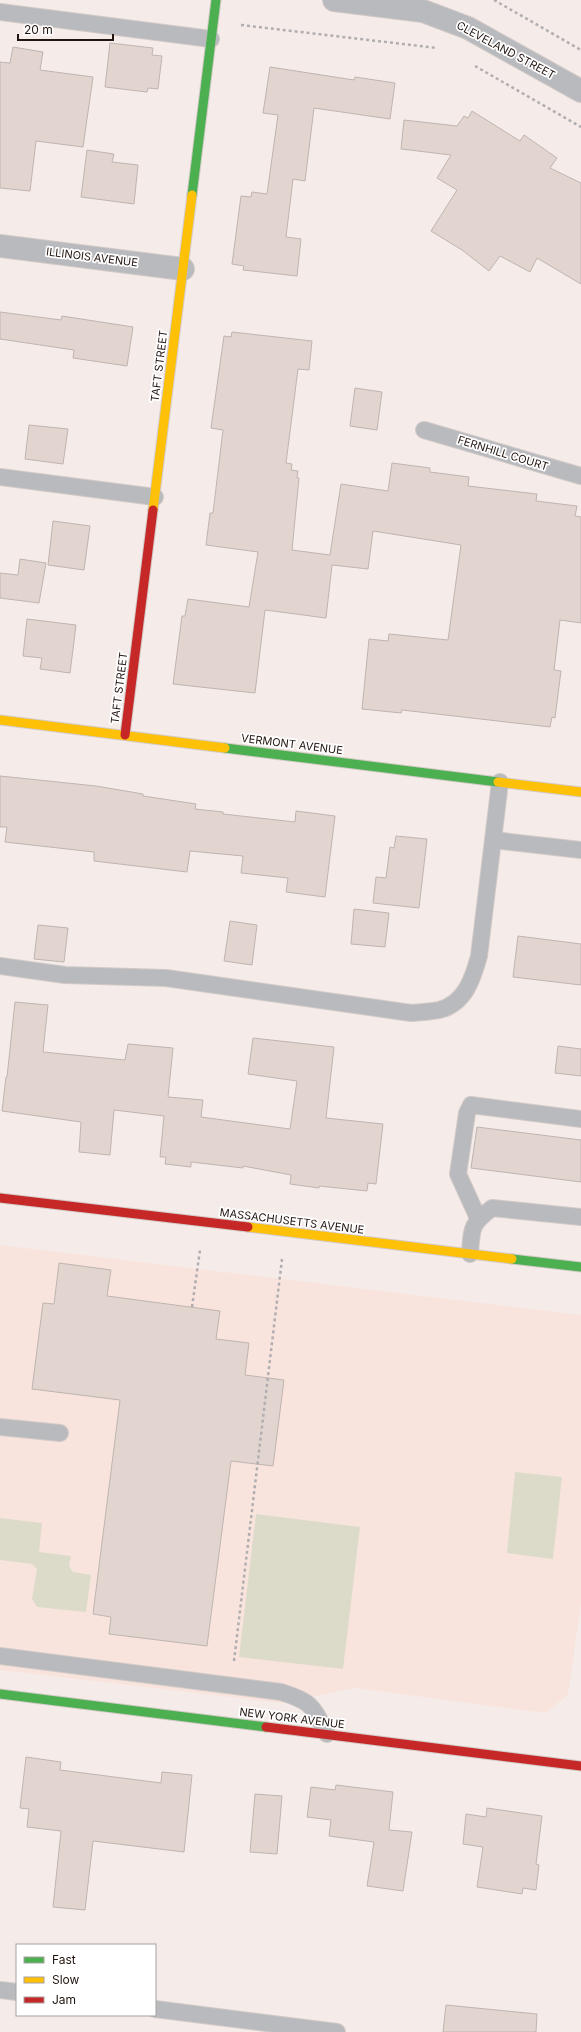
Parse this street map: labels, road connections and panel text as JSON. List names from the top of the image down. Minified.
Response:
{"streets":{"street":["CLEVELAND STREET","ILLINOIS AVENUE","TAFT STREET","VERMONT AVENUE","MASSACHUSETTS AVENUE","NEW YORK AVENUE"],"lane":["FERNHILL COURT"]},"crossings":[["ILLINOIS AVENUE","TAFT STREET"],["TAFT STREET","VERMONT AVENUE"]],"legend":["Fast","Slow","Jam"],"scale_bar":"20 m"}
